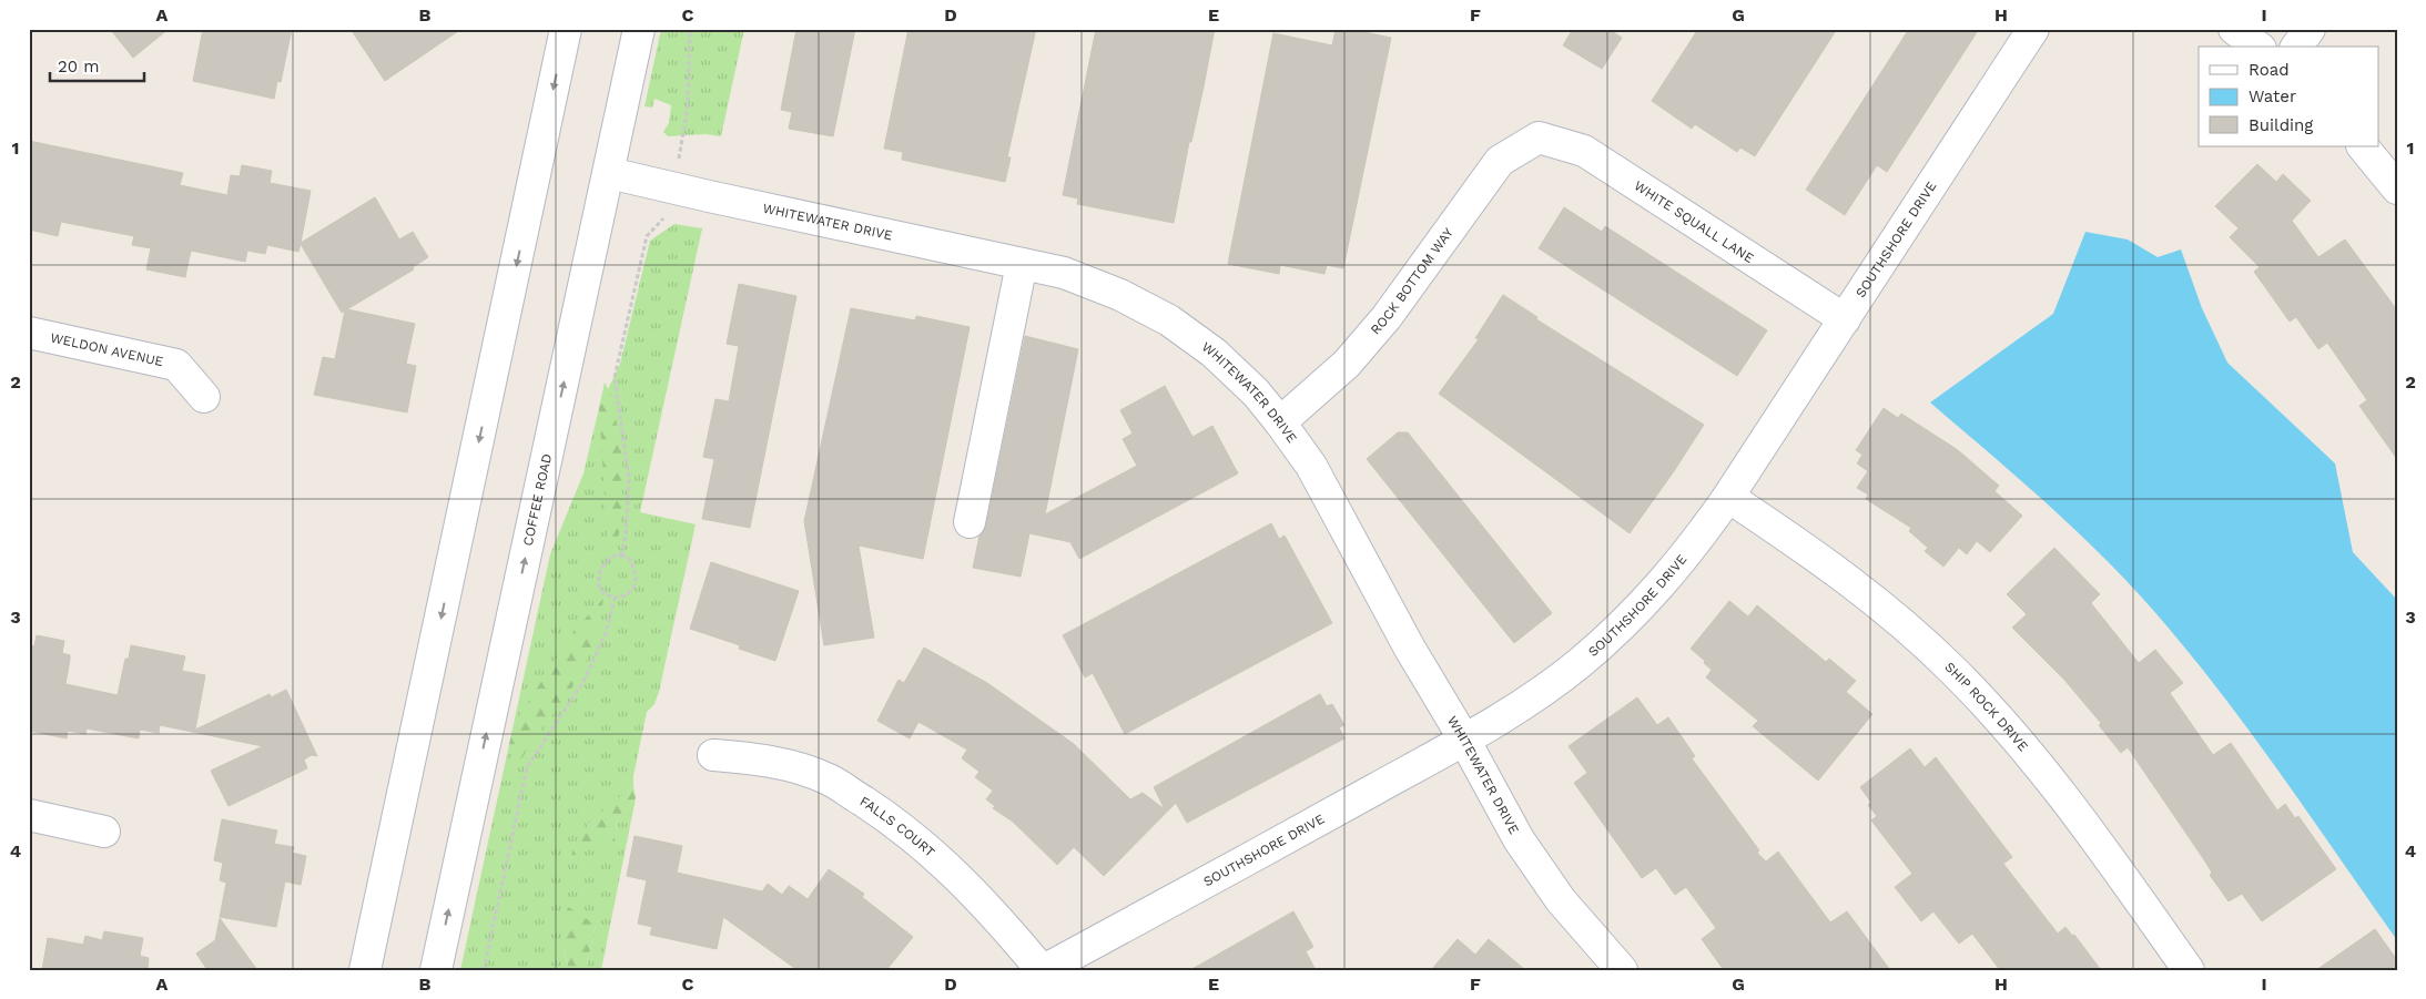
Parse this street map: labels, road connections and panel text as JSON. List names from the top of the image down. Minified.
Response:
{"streets":{"street":["WHITEWATER DRIVE","WHITE SQUALL LANE","SOUTHSHORE DRIVE","ROCK BOTTOM WAY","WELDON AVENUE","COFFEE ROAD","SHIP ROCK DRIVE","FALLS COURT"]},"crossings":[["WHITEWATER DRIVE","SOUTHSHORE DRIVE"],["WHITEWATER DRIVE","ROCK BOTTOM WAY"],["WHITEWATER DRIVE","COFFEE ROAD"],["WHITE SQUALL LANE","SOUTHSHORE DRIVE"],["WHITE SQUALL LANE","ROCK BOTTOM WAY"],["SOUTHSHORE DRIVE","SHIP ROCK DRIVE"],["SOUTHSHORE DRIVE","FALLS COURT"]],"legend":["Road","Water","Building"],"scale_bar":"20 m","grid":{"columns":["A","B","C","D","E","F","G","H","I"],"rows":["1","2","3","4"]}}
